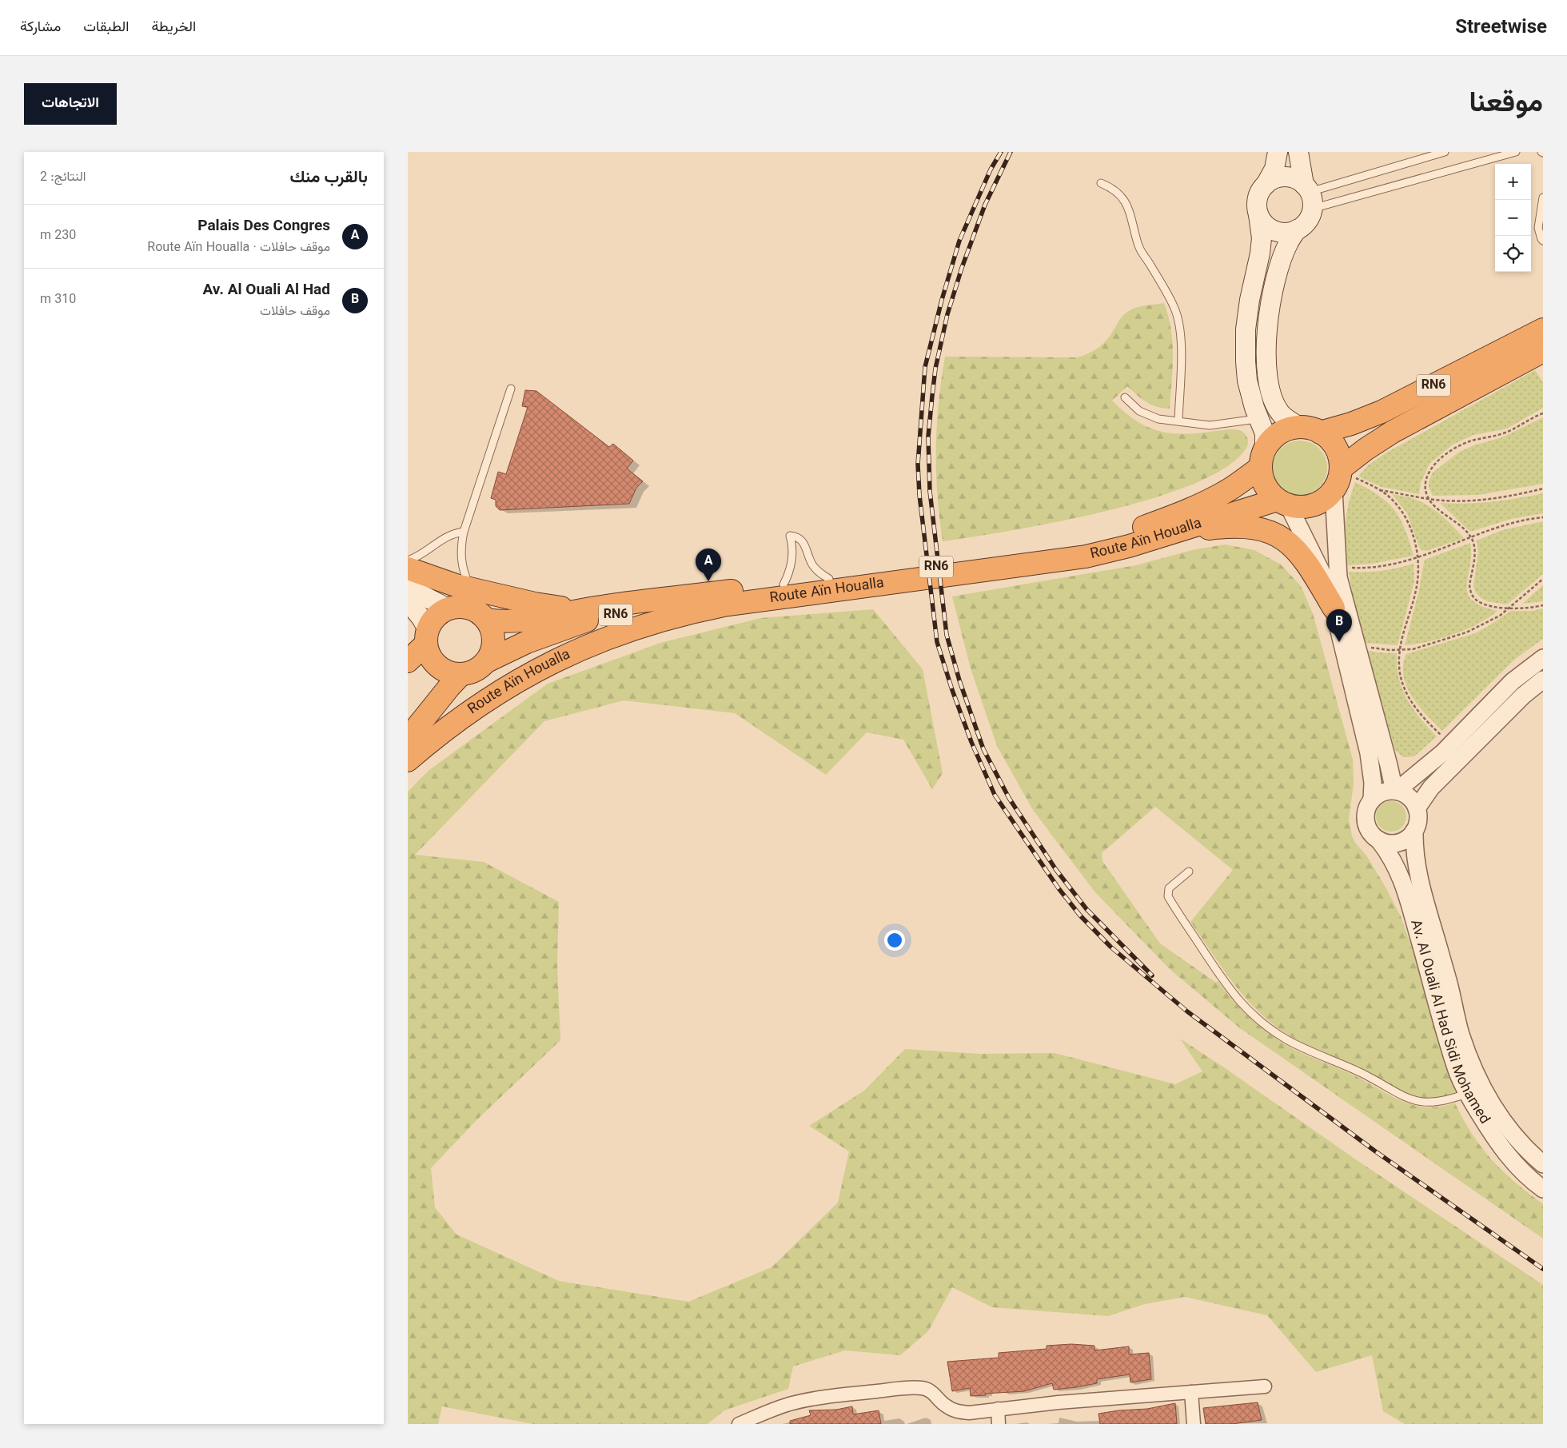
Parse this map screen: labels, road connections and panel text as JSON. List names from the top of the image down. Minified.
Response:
{"streets":{"highway":["RN6","Route Aïn Houalla"],"street":["Av. Al Ouali Al Had Sidi Mohamed"]},"crossings":[["RN6","Route Aïn Houalla"]],"page":{"header":"Streetwise","nav":["الخريطة","الطبقات","مشاركة"],"title":"موقعنا","buttons":"الاتجاهات","heading":["بالقرب منك","النتائج: 2"],"map_buttons":["+","−"],"list":[{"mark":"A","name":"Palais Des Congres","note":"موقف حافلات · Route Aïn Houalla","value":"230 m"},{"mark":"B","name":"Av. Al Ouali Al Had","note":"موقف حافلات","value":"310 m"}],"pins":["A","B"]}}
